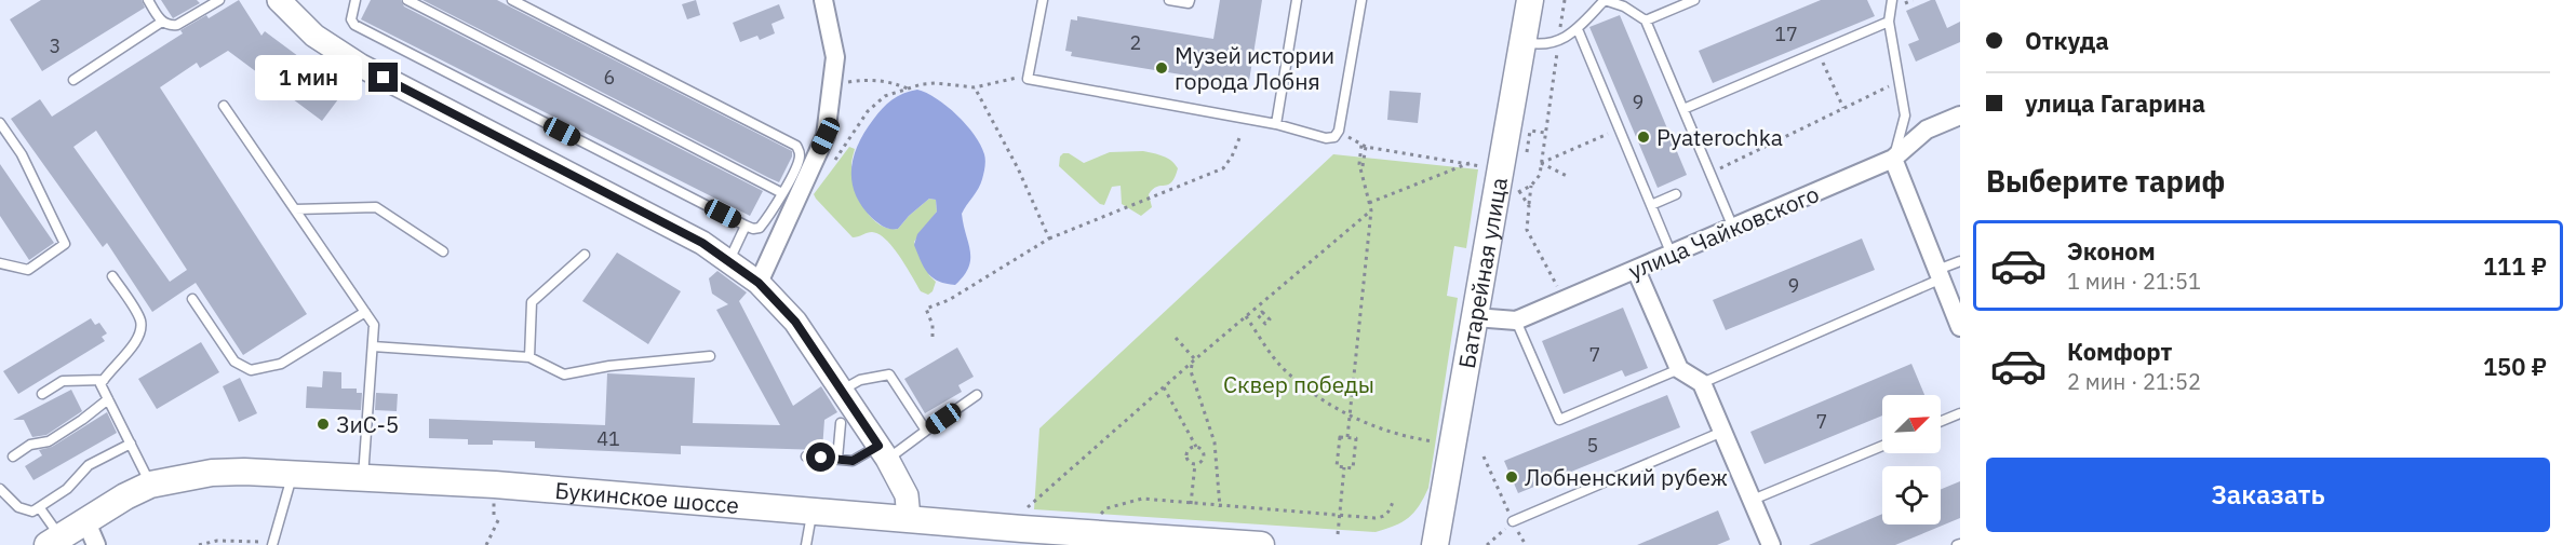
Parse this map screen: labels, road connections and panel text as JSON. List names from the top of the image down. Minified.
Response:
{"streets":{"main road":["Батарейная улица","Букинское шоссе"],"street":["улица Чайковского"]},"crossings":[["улица Чайковского","Батарейная улица"]],"parks":["Сквер победы"],"places":["Музей истории города Лобня","Pyaterochka","ЗиС-5","Лобненский рубеж"],"house_numbers":["17","2","3","6","9","9","7","7","41","5"],"north":"top right","page":{"banner":["Откуда","улица Гагарина"],"bubble":"1 мин","heading":"Выберите тариф","list":[{"name":"Эконом","note":"1 мин · 21:51","value":"111 ₽"},{"name":"Комфорт","note":"2 мин · 21:52","value":"150 ₽"}],"buttons":"Заказать"}}
